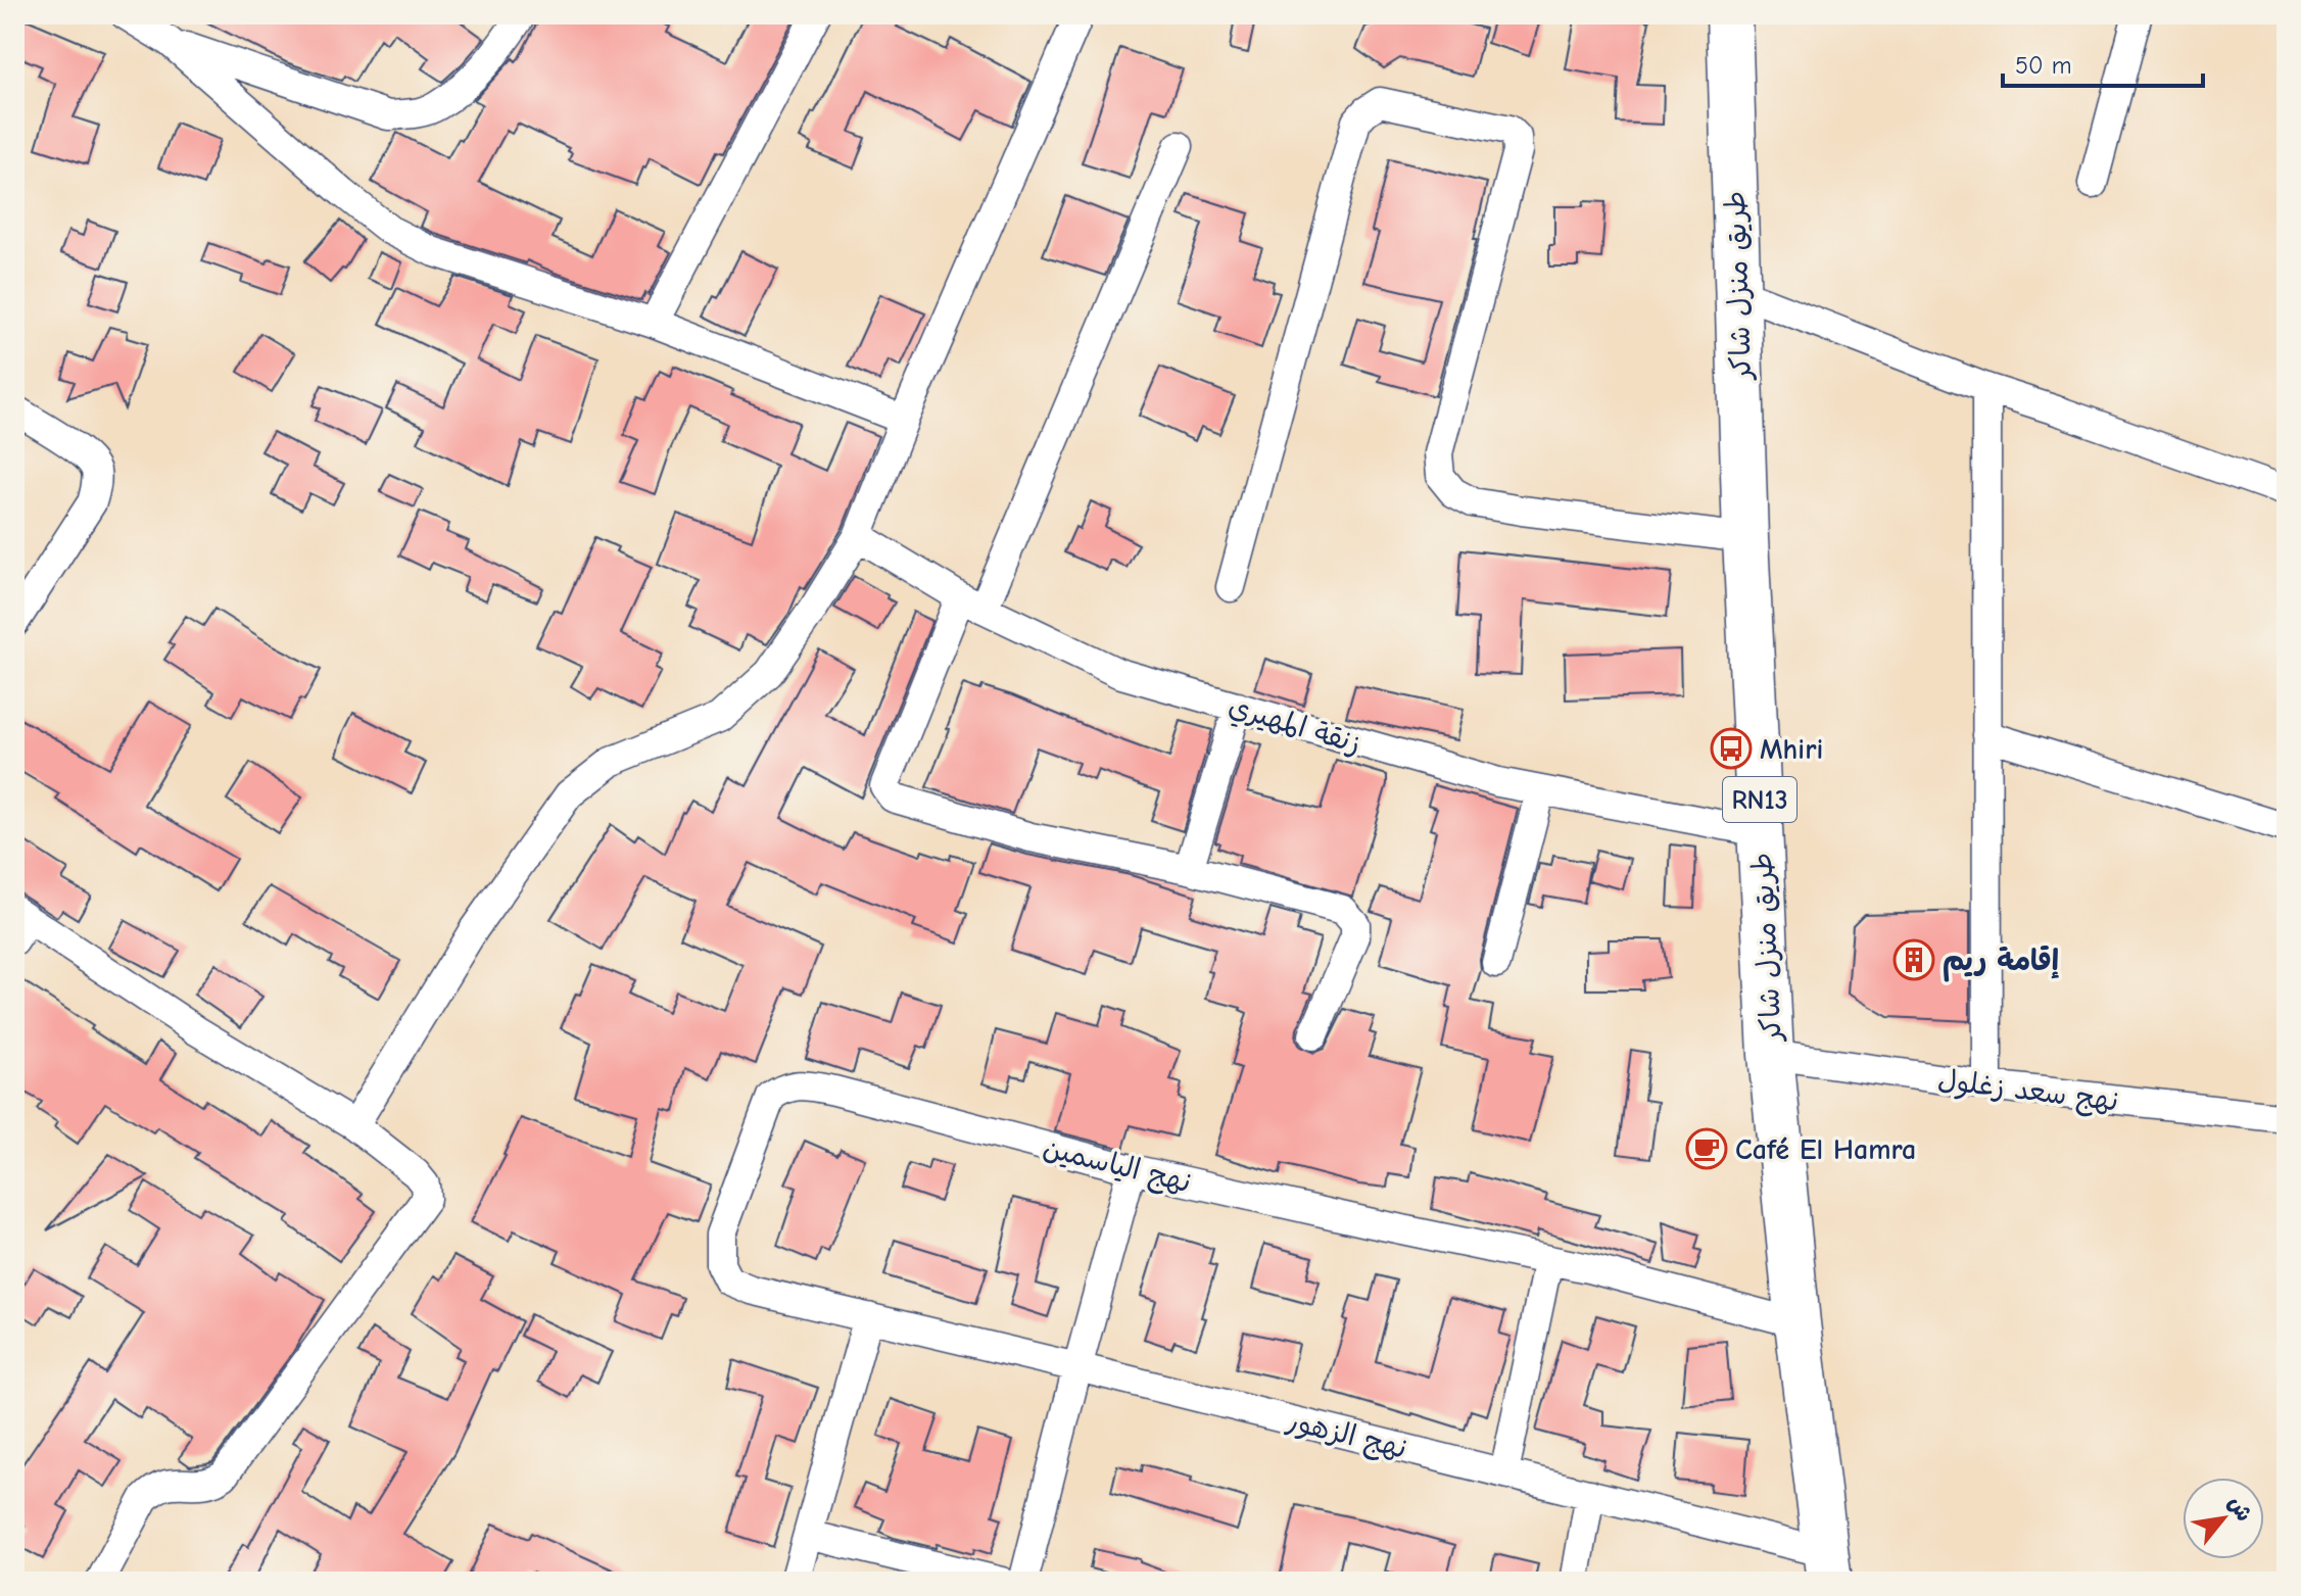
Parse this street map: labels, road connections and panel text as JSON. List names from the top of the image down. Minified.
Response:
{"streets":{"main road":["طريق منزل شاكر","RN13"],"street":["زنقة المهيري","نهج سعد زغلول","نهج الياسمين","نهج الزهور"]},"crossings":[["طريق منزل شاكر","زنقة المهيري"],["طريق منزل شاكر","نهج سعد زغلول"],["طريق منزل شاكر","نهج الياسمين"],["طريق منزل شاكر","نهج الزهور"],["نهج الياسمين","نهج الزهور"]],"places":{"bus stop":["Mhiri"],"building":["إقامة ريم"],"cafe":["Café El Hamra"]},"scale_bar":"50 m","north":"top right"}
